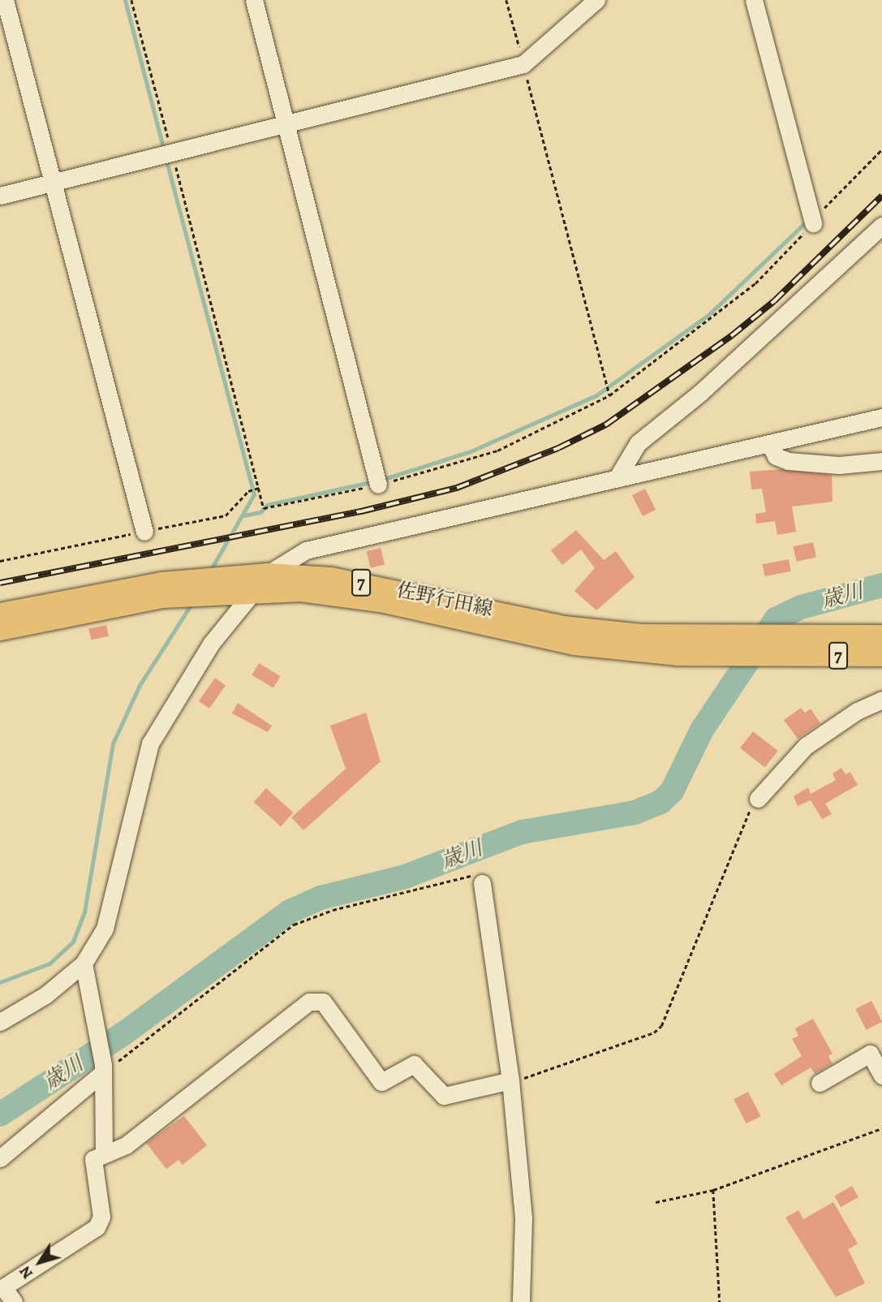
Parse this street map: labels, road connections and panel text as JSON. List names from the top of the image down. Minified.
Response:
{"streets":{"main road":["7","佐野行田線"]},"water":["歳川"],"north":"bottom left"}
